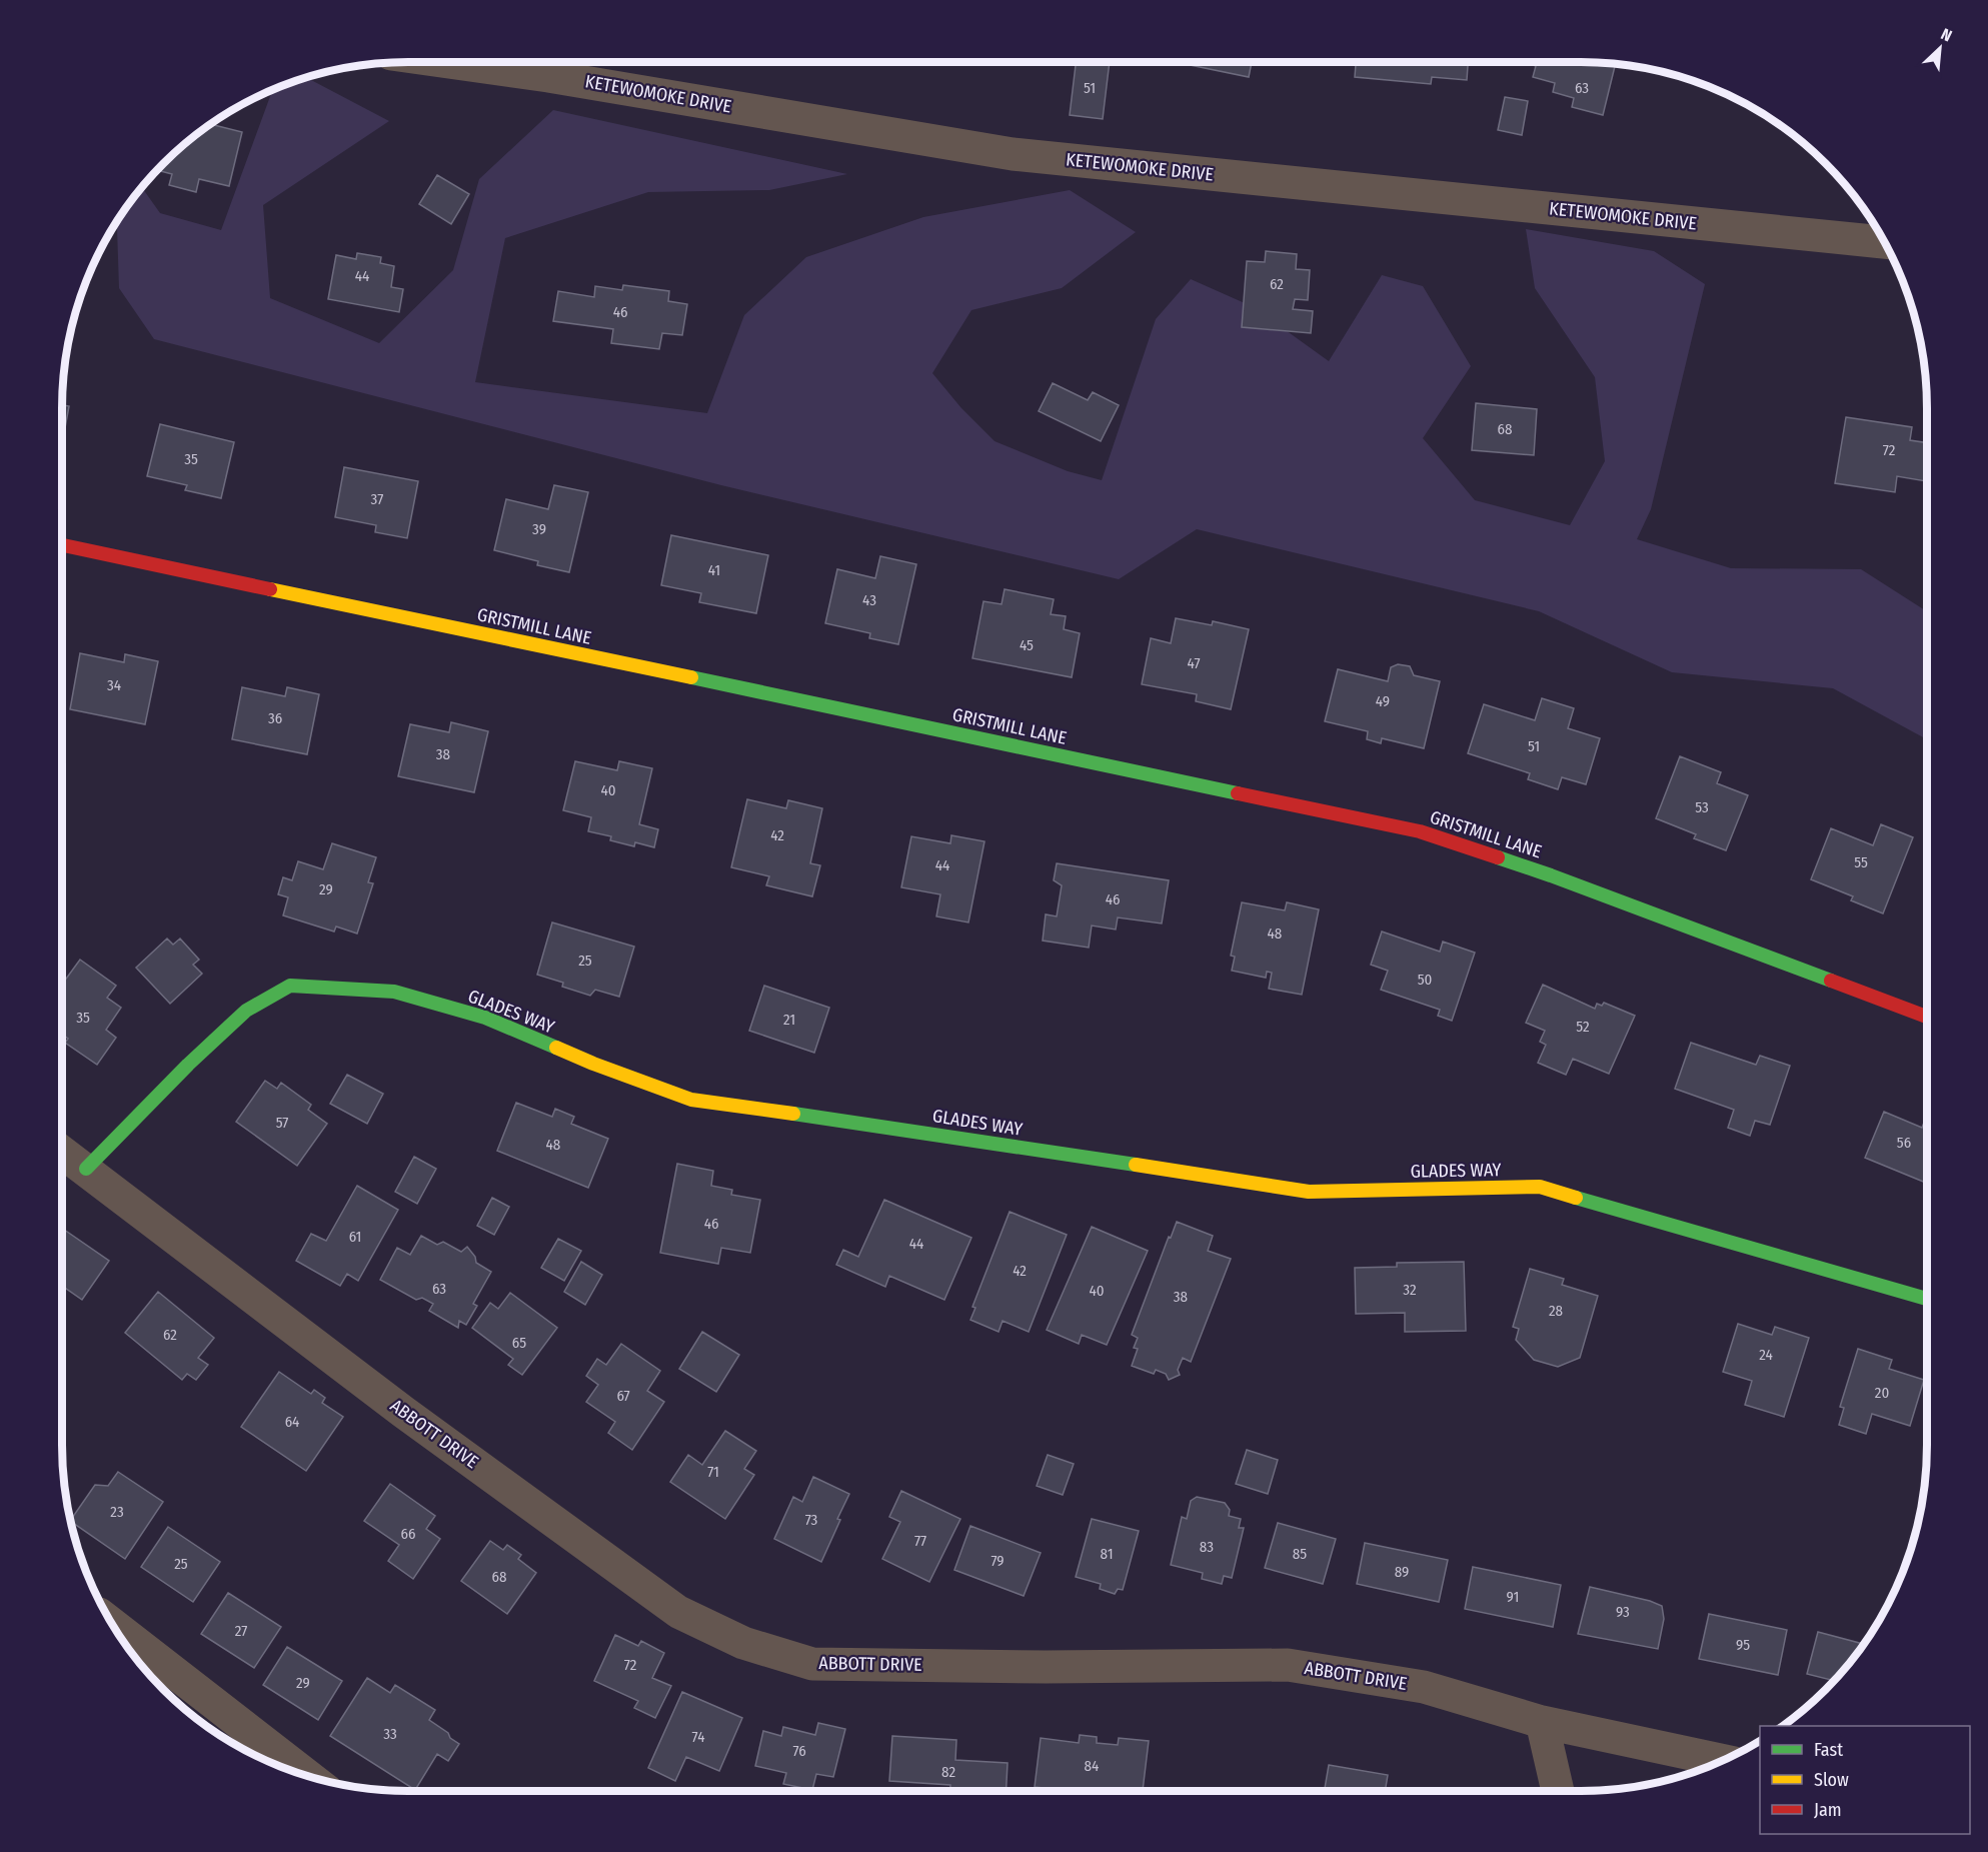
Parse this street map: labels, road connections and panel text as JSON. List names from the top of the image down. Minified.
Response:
{"streets":{"street":["KETEWOMOKE DRIVE","GRISTMILL LANE","GLADES WAY","ABBOTT DRIVE"]},"crossings":[["GLADES WAY","ABBOTT DRIVE"]],"house_numbers":["51","63","44","62","46","68","72","35","37","39","41","43","45","47","34","49","36","51","38","40","53","42","55","44","29","46","48","25","50","35","21","52","57","56","48","46","61","44","42","63","32","40","38","28","62","65","24","20","67","64","71","23","73","66","77","83","81","85","79","25","89","68","91","93","27","95","72","29","33","74","76","84","82"],"legend":["Fast","Slow","Jam"],"north":"top right"}
